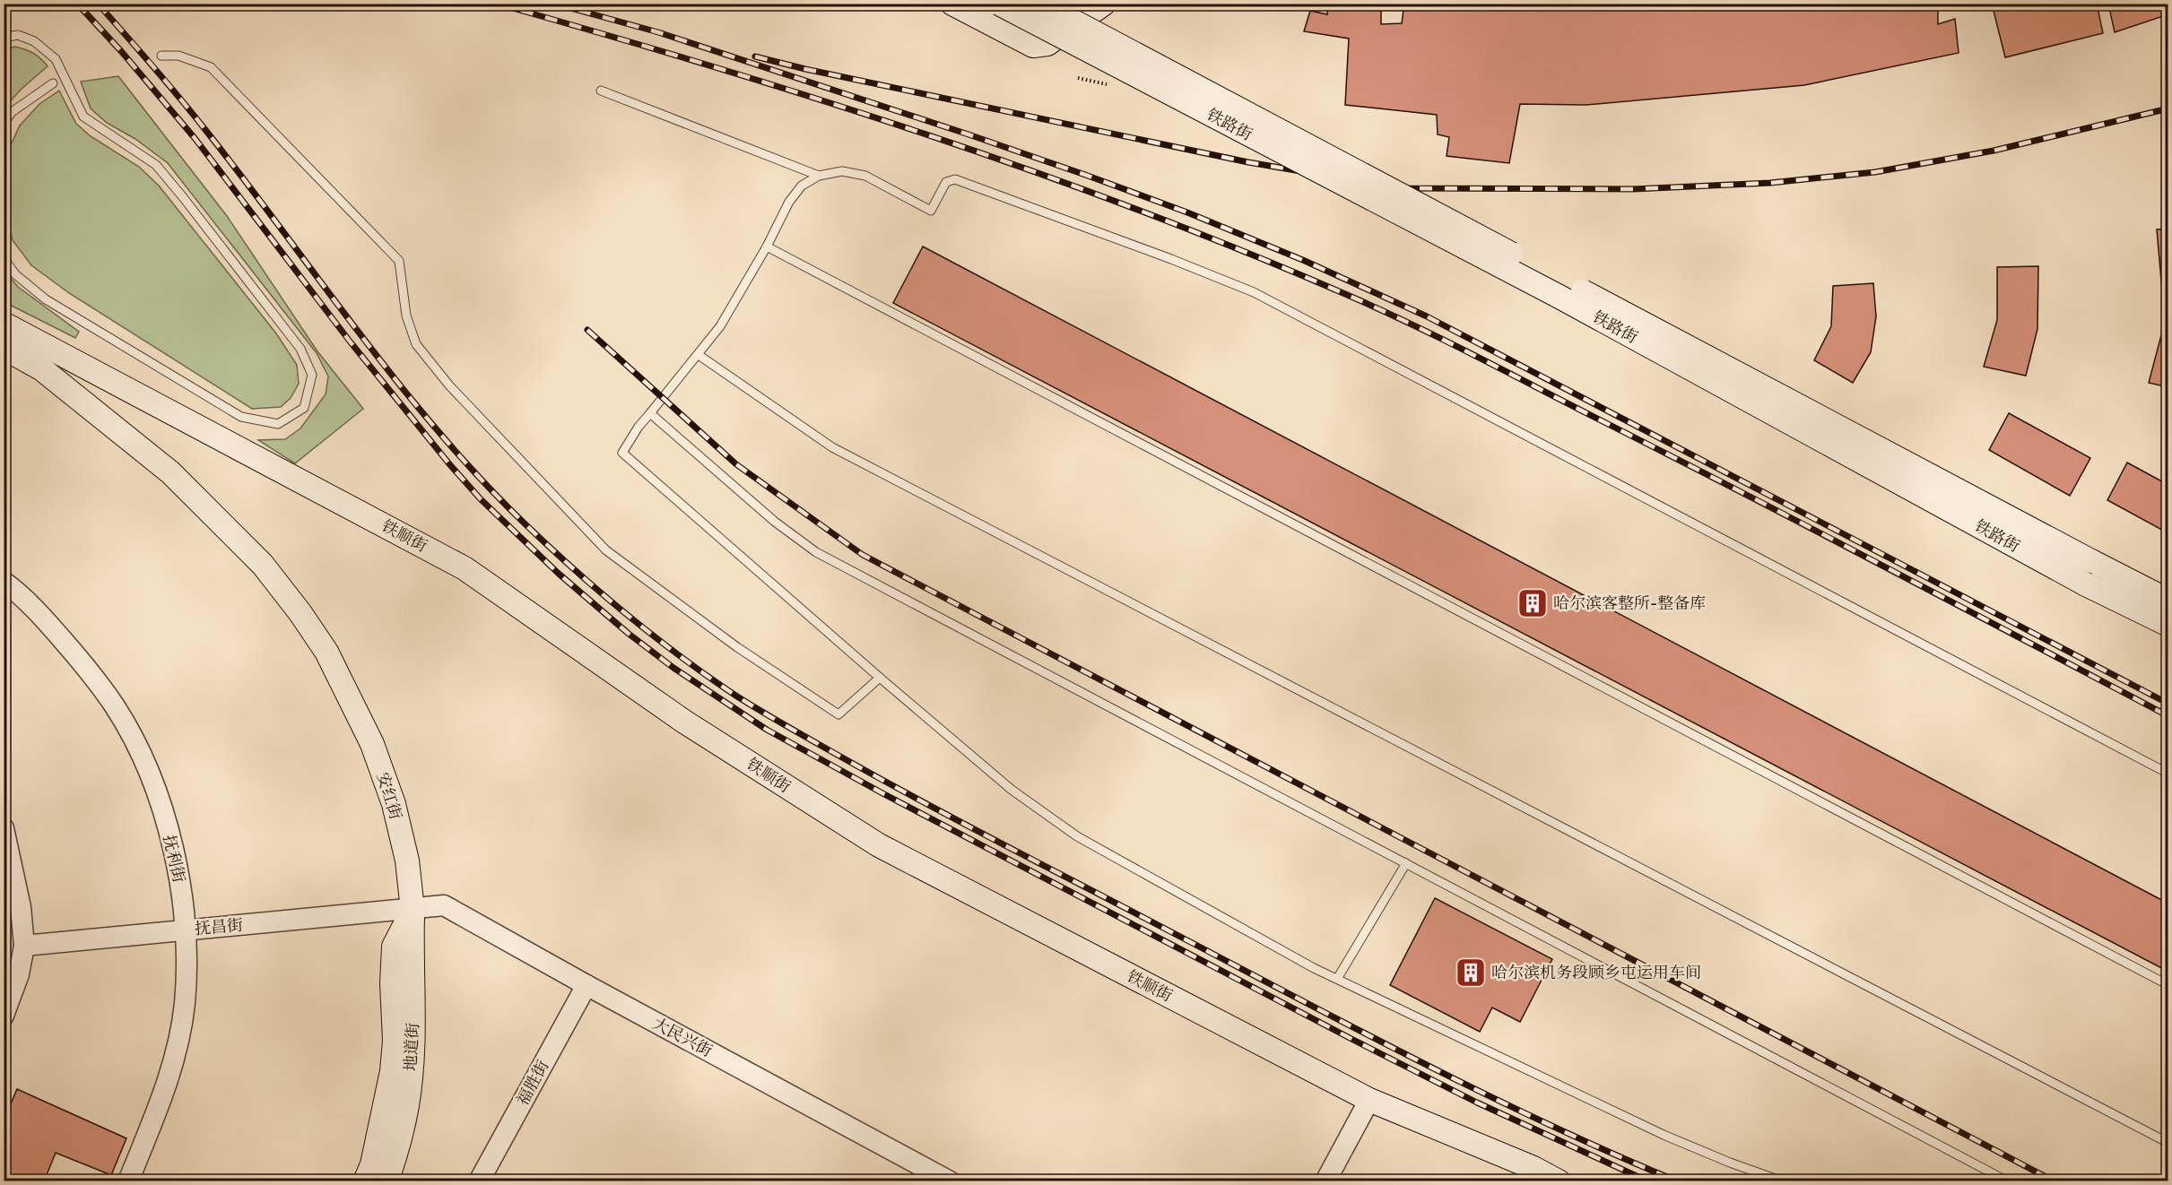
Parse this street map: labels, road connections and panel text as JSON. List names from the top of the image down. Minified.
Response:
{"streets":{"main road":["铁路街","铁顺街","安红街","地道街"],"street":["抚利街","抚昌街","大民兴街","福胜街"]},"crossings":[["安红街","抚昌街"],["安红街","大民兴街"],["安红街","地道街"],["抚利街","抚昌街"],["抚昌街","大民兴街"],["抚昌街","地道街"],["大民兴街","地道街"],["大民兴街","福胜街"]],"places":{"building":["哈尔滨客整所-整备库","哈尔滨机务段顾乡屯运用车间"]}}
